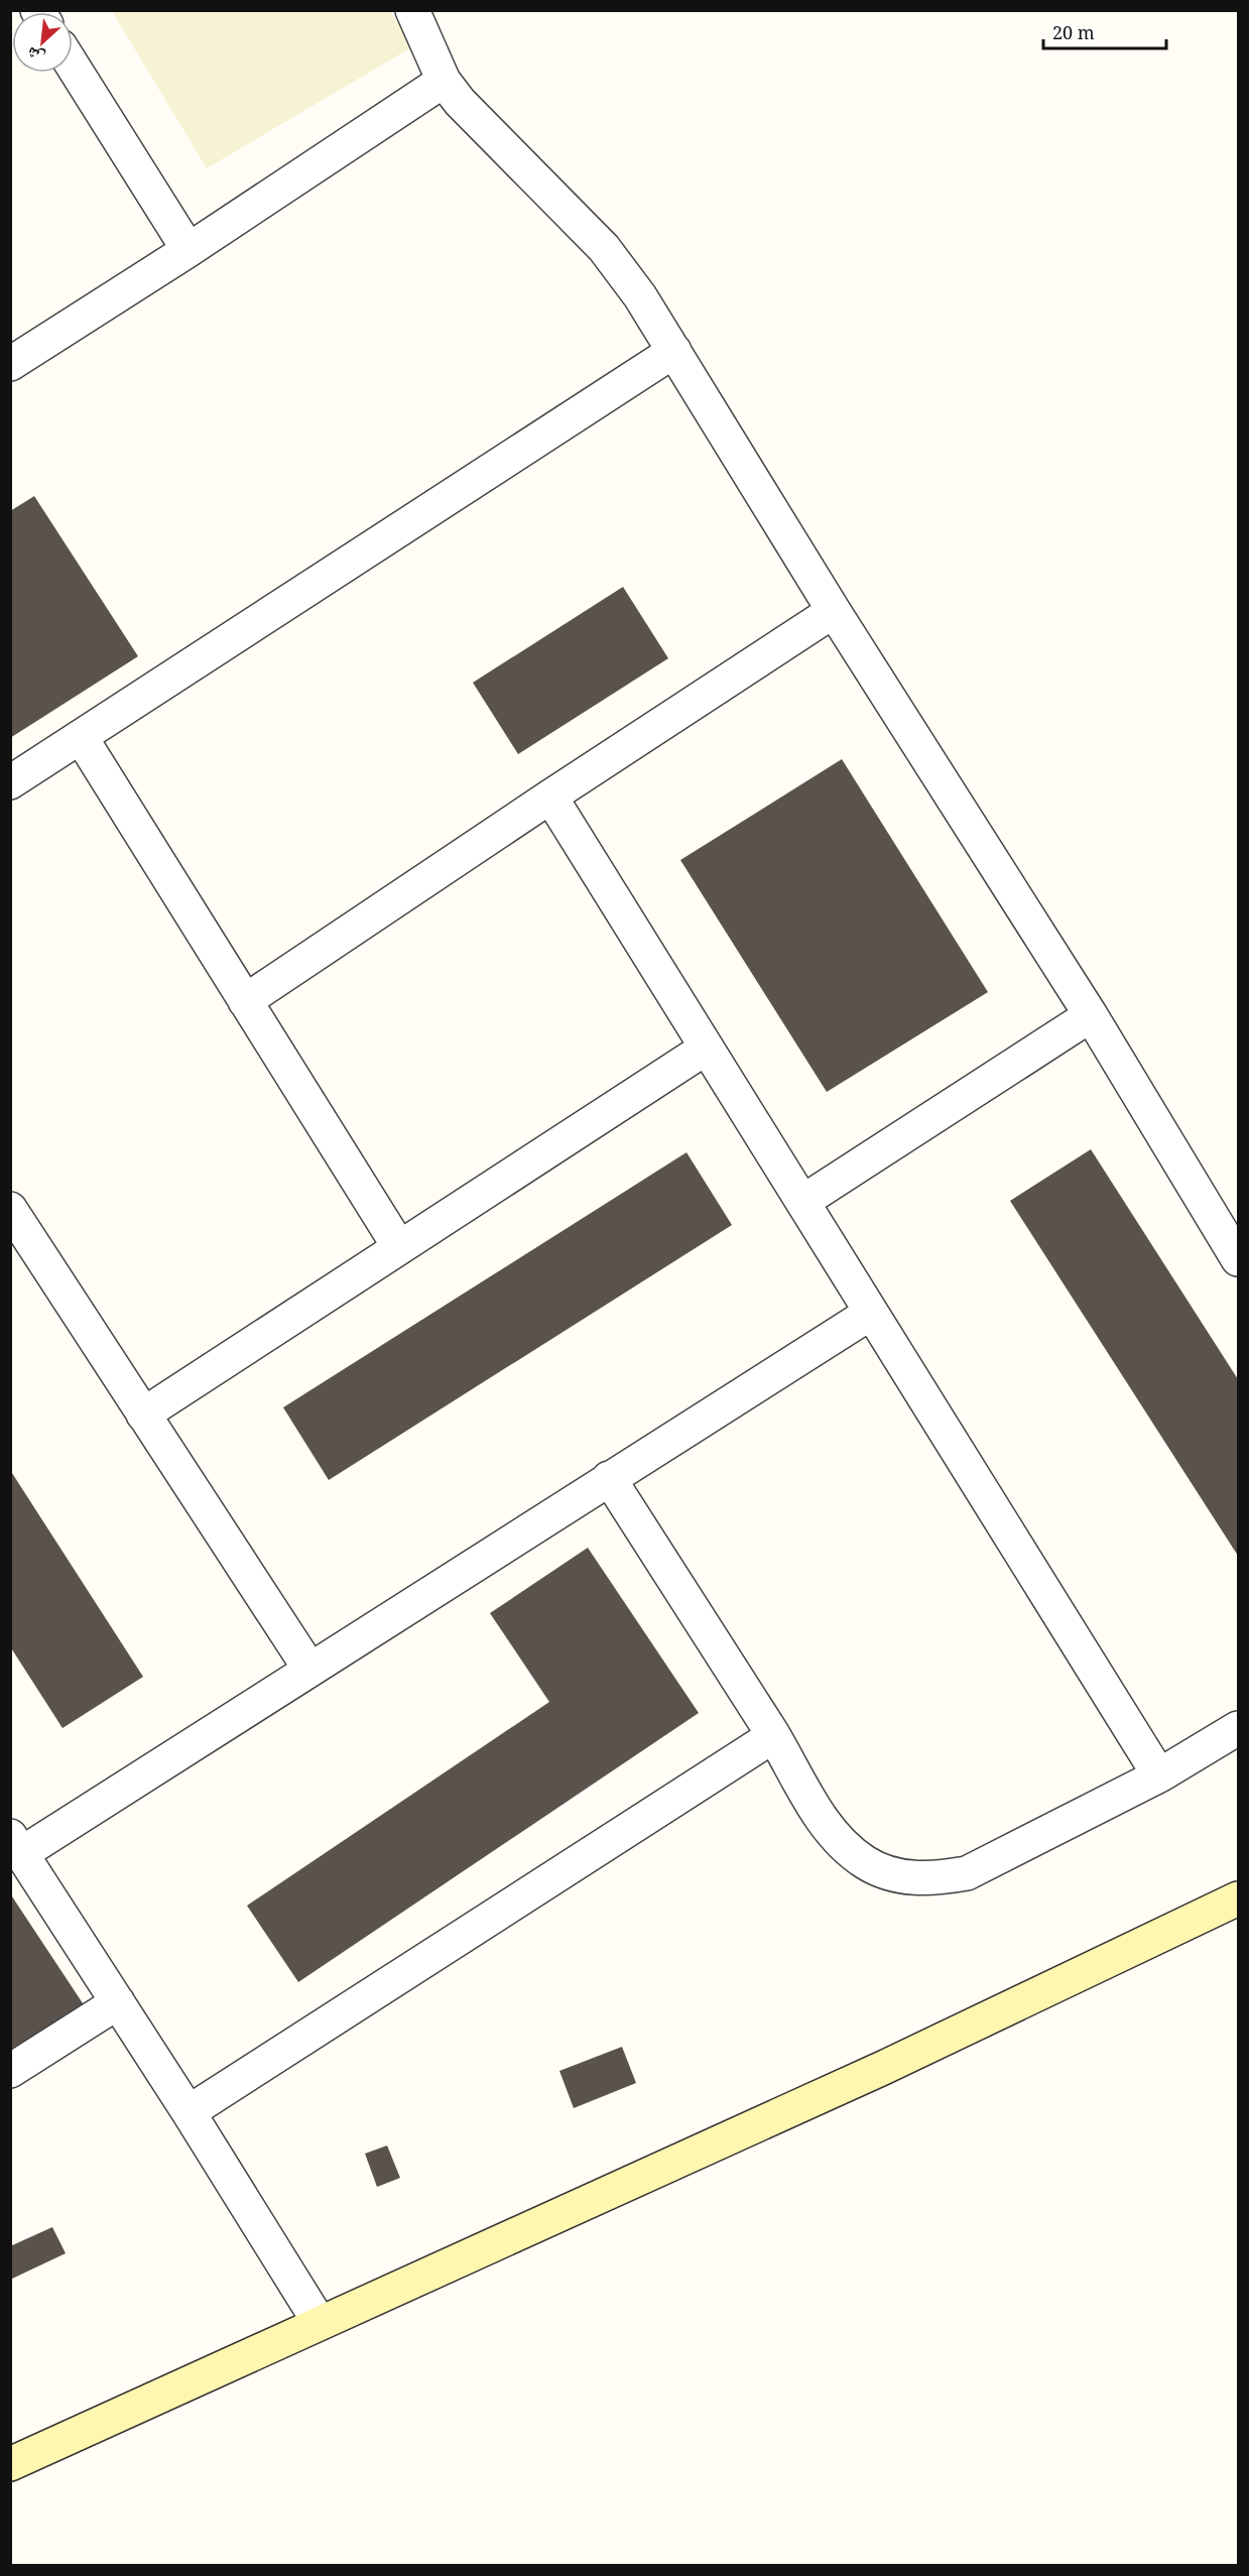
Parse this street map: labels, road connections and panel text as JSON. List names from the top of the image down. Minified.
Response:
{"scale_bar":"20 m","north":"bottom left"}
